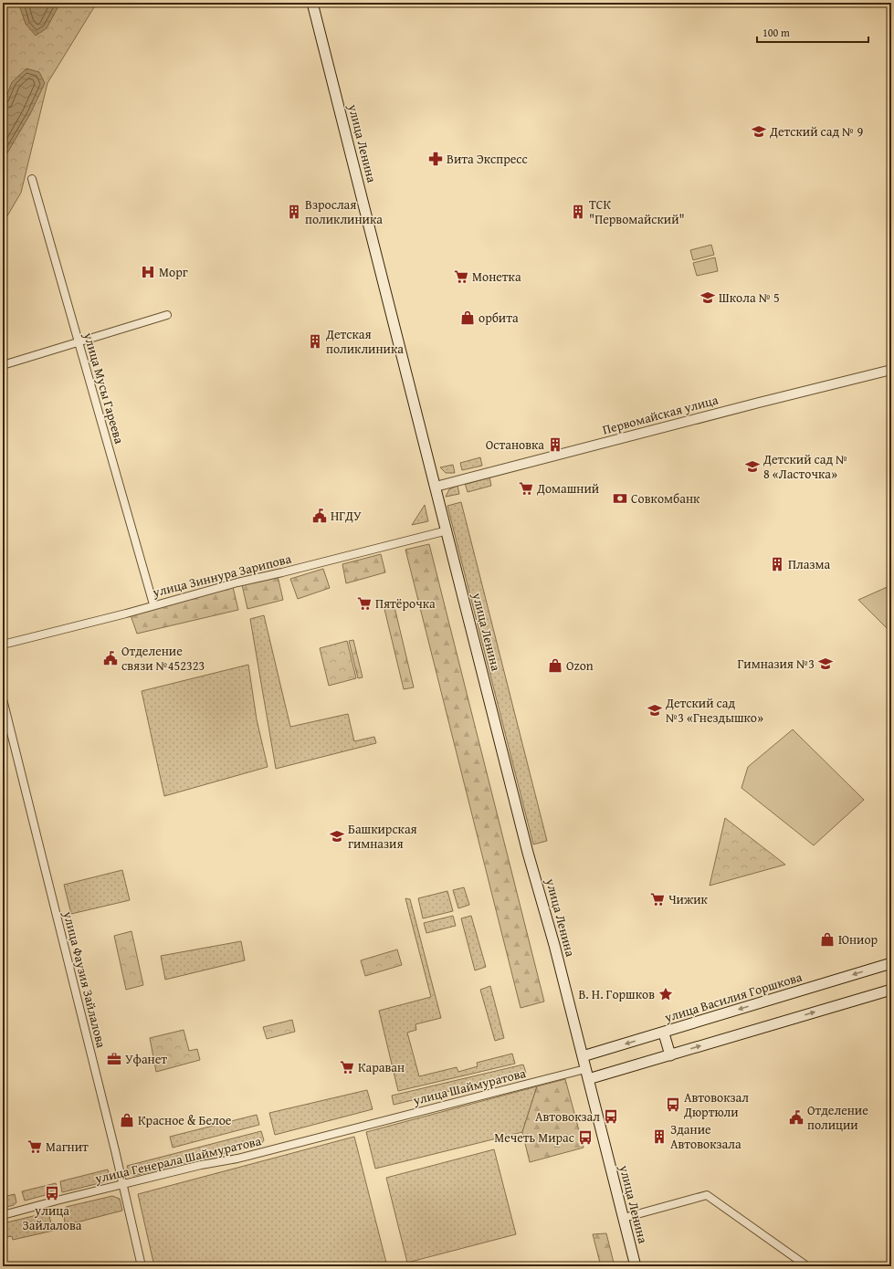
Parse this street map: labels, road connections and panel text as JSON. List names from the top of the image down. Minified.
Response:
{"streets":{"main road":["улица Ленина","улица Василия Горшкова"],"street":["улица Мусы Гареева","Первомайская улица","улица Зиннура Зарипова","улица Фаузия Зайлалова","улица Шаймуратова","улица Генерала Шаймуратова"]},"crossings":[["улица Ленина","Первомайская улица"],["улица Ленина","улица Зиннура Зарипова"],["улица Ленина","улица Василия Горшкова"],["улица Ленина","улица Шаймуратова"],["улица Мусы Гареева","улица Зиннура Зарипова"],["улица Фаузия Зайлалова","улица Генерала Шаймуратова"],["улица Шаймуратова","улица Генерала Шаймуратова"]],"places":{"school or university":["Детский сад № 9","Школа № 5","Детский сад № 8 «Ласточка»","Гимназия №3","Детский сад №3 «Гнездышко»","Башкирская гимназия"],"pharmacy":["Вита Экспресс"],"building":["Взрослая поликлиника","ТСК \"Первомайский\"","Детская поликлиника","Остановка","Плазма","Здание Автовокзала"],"hospital":["Морг"],"supermarket":["Монетка","Домашний","Пятёрочка","Чижик","Караван","Магнит"],"shop":["орбита","Ozon","Юниор","Красное & Белое"],"bank":["Совкомбанк"],"public building":["НГДУ","Отделение связи №452323","Отделение полиции"],"place":["В. Н. Горшков"],"office":["Уфанет"],"bus stop":["Автовокзал Дюртюли","Автовокзал","Мечеть Мирас","улица Зайлалова"]},"scale_bar":"100 m"}
